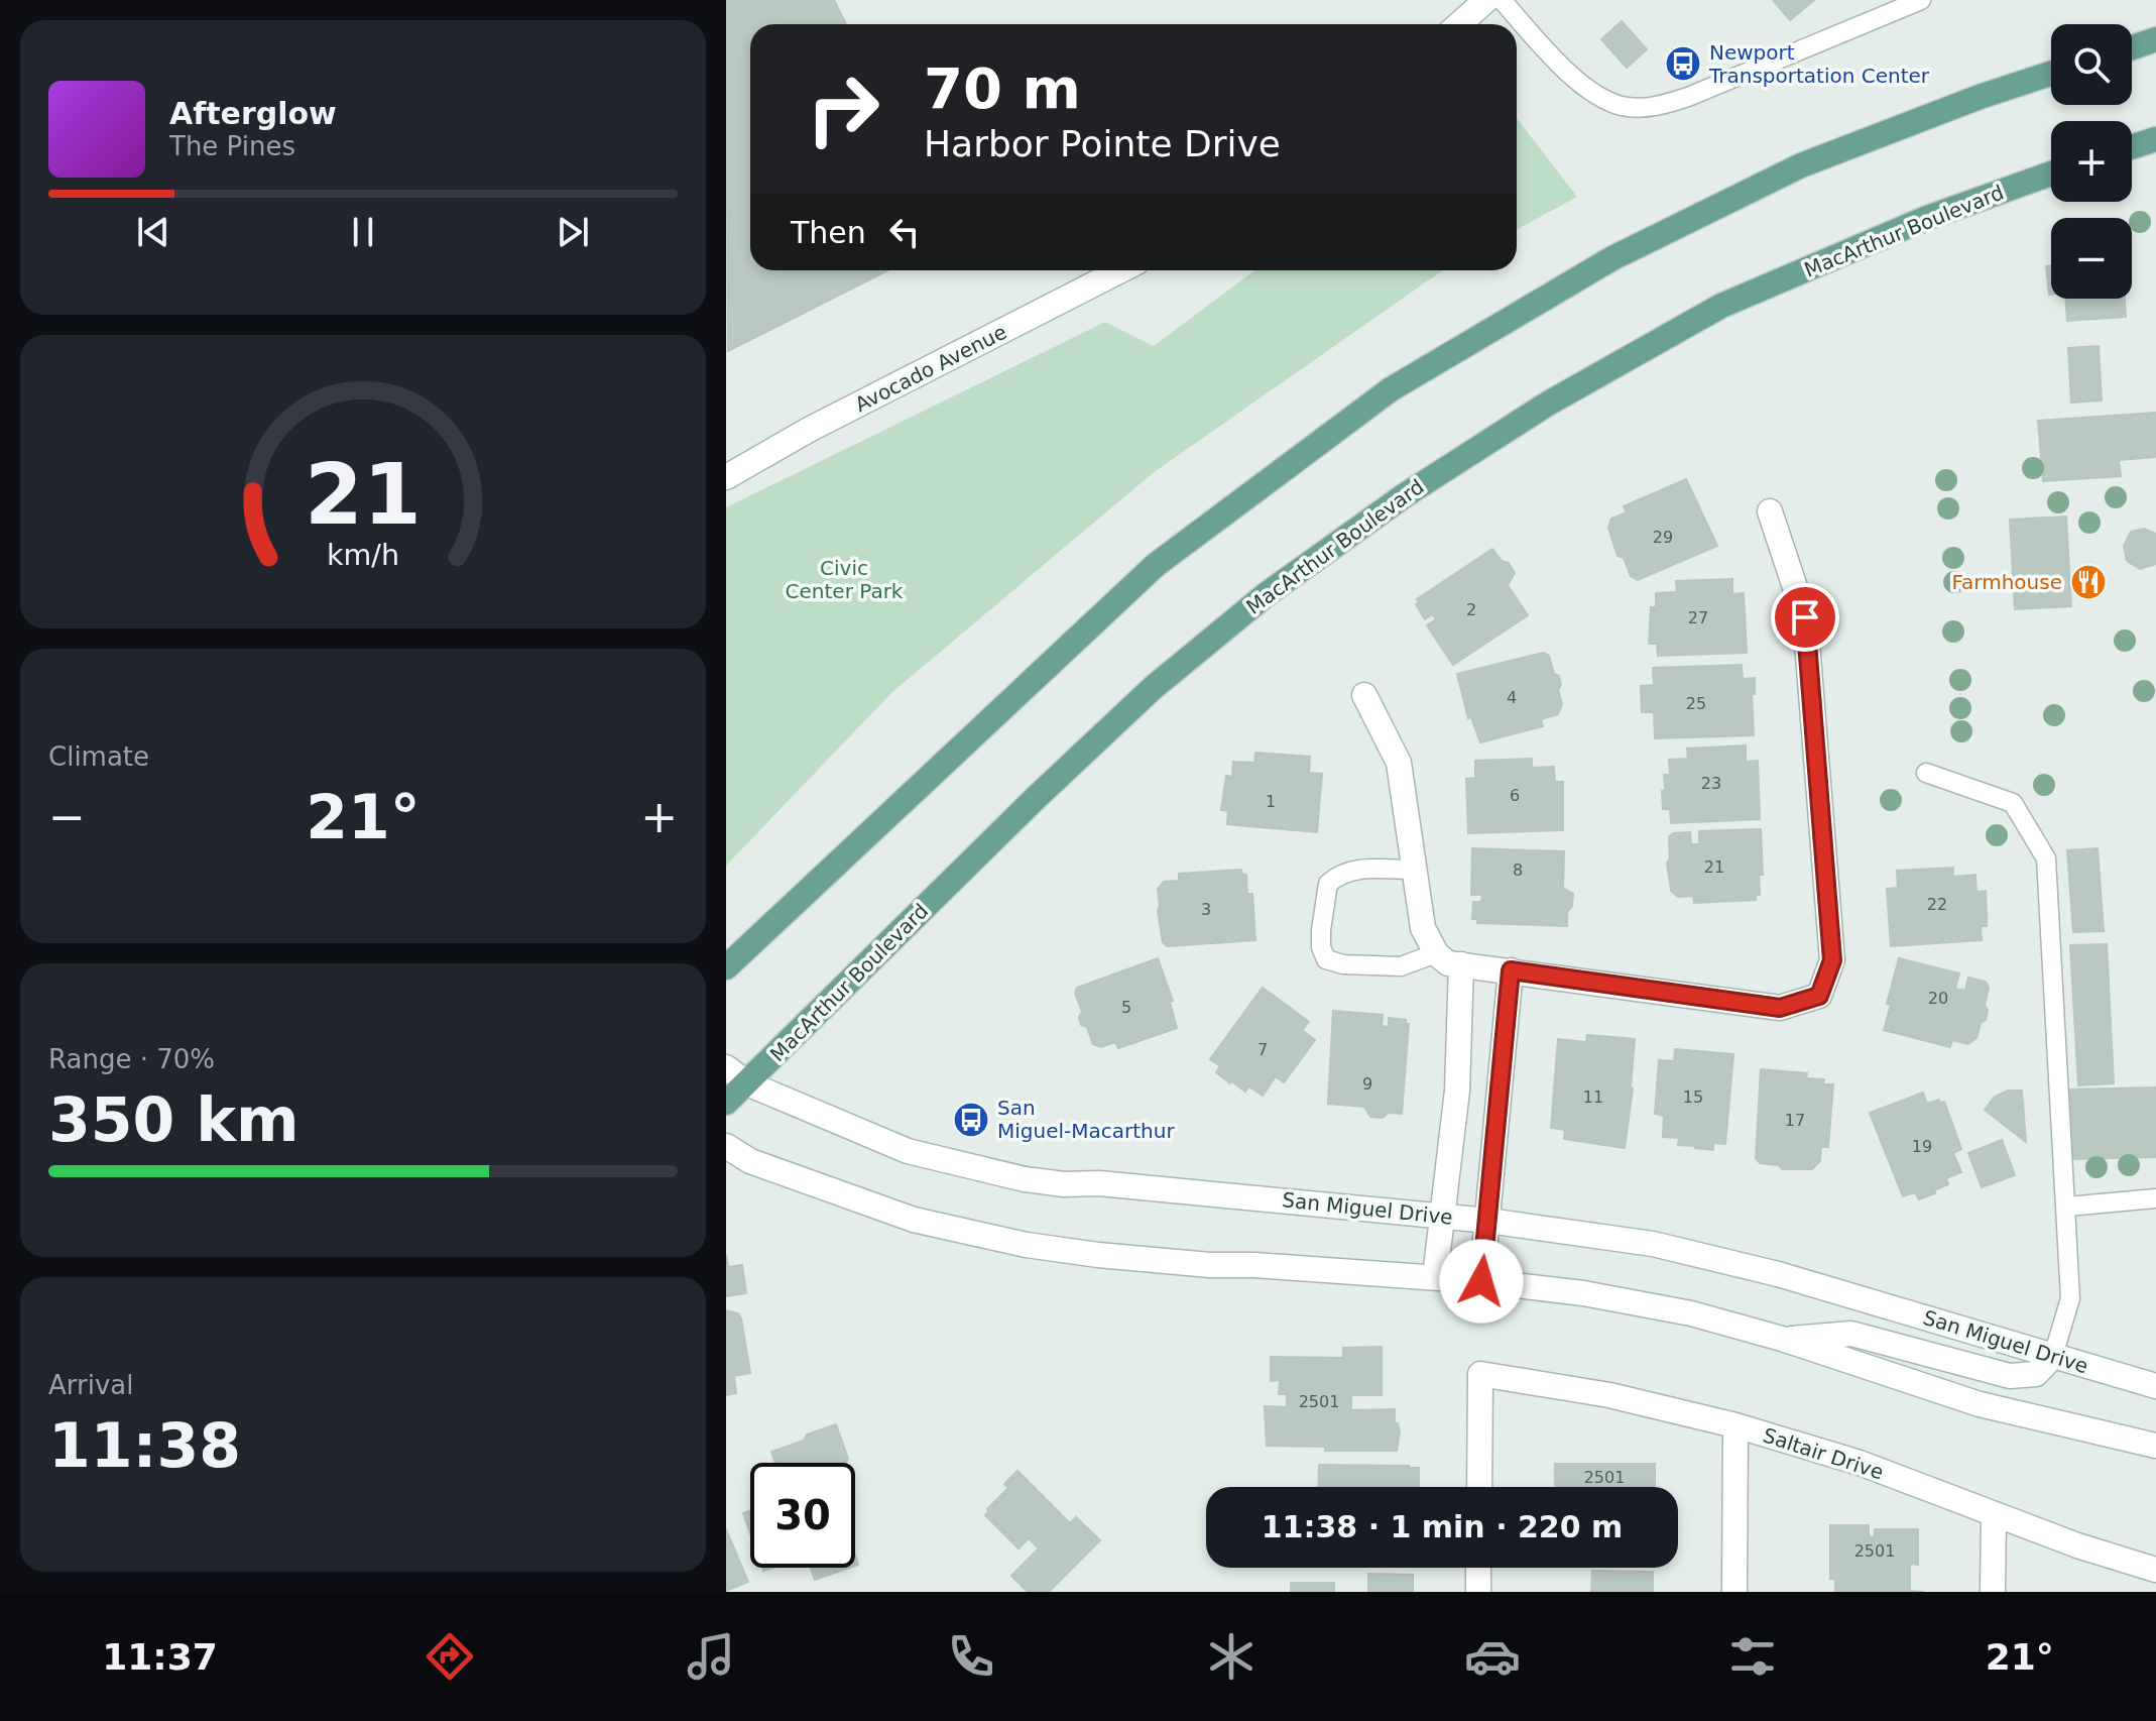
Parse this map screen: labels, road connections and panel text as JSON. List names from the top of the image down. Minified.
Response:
{"streets":{"main road":["MacArthur Boulevard"],"street":["Avocado Avenue","San Miguel Drive","Saltair Drive"]},"crossings":[["MacArthur Boulevard","San Miguel Drive"]],"parks":["Civic Center Park"],"places":{"bus stop":["Newport Transportation Center","San Miguel-Macarthur"],"restaurant":["Farmhouse"]},"house_numbers":["29","2","27","4","25","23","6","1","21","8","22","3","20","5","7","9","11","15","17","19","2501","2501","2501"],"page":{"map_buttons":["+","−"],"turn":["70 m","Harbor Pointe Drive"],"song":["Afterglow","The Pines"],"then":"Then","tile":["Climate",["Range · 70%","350 km"],["Arrival","11:38"]],"heat":["−","21°","+"],"limit":"30","trip":"11:38 · 1 min · 220 m","tabs":["11:37","21°"],"gauge":["21","km/h"]}}
